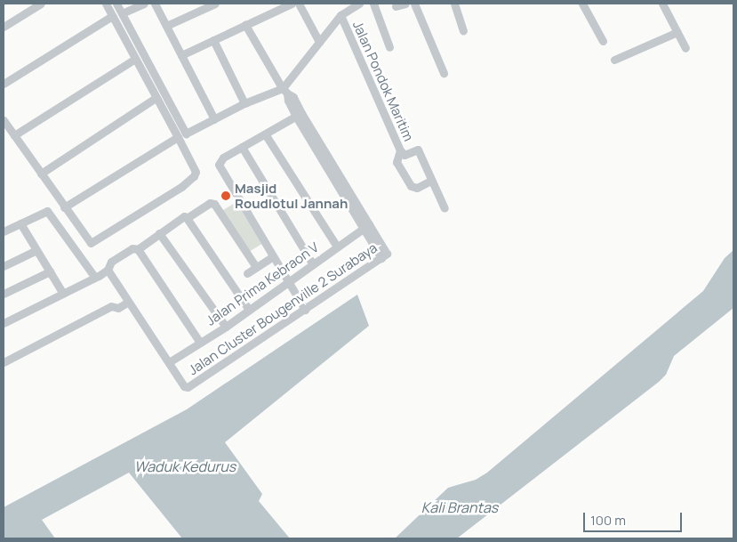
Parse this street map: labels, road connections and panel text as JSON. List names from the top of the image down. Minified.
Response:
{"streets":{"street":["Jalan Pondok Maritim","Jalan Prima Kebraon V","Jalan Cluster Bougenville 2 Surabaya"]},"crossings":[["Jalan Prima Kebraon V","Jalan Cluster Bougenville 2 Surabaya"]],"water":["Waduk Kedurus","Kali Brantas"],"places":["Masjid Roudlotul Jannah"],"scale_bar":"100 m"}
